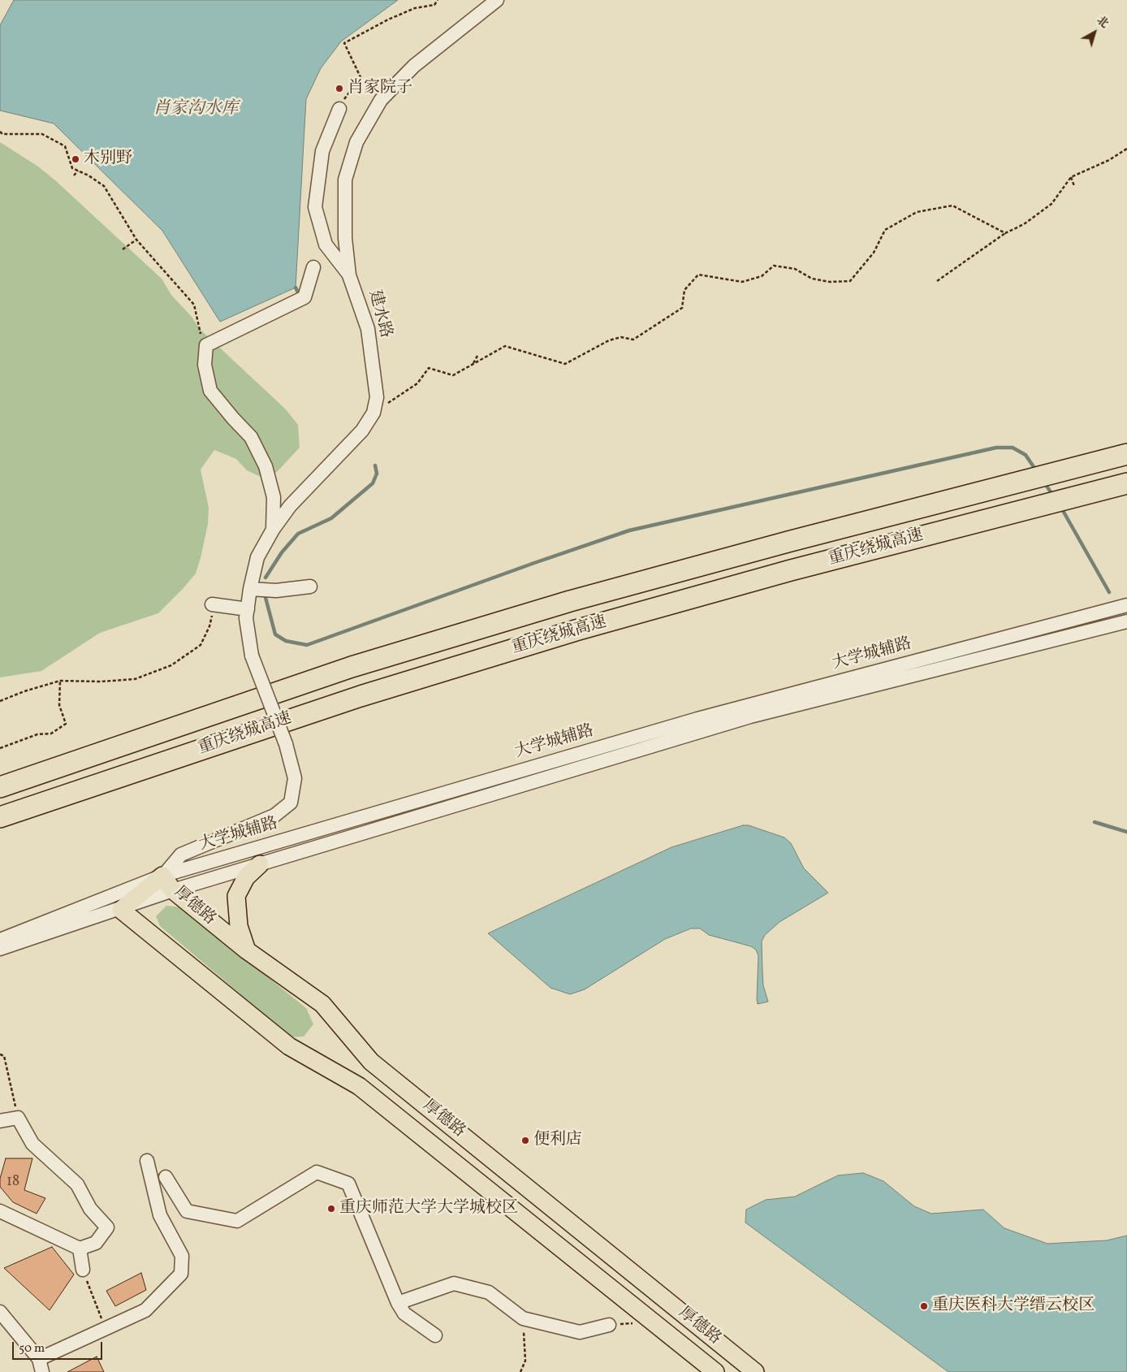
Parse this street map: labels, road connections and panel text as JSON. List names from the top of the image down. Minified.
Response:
{"streets":{"highway":["重庆绕城高速"],"main road":["厚德路"],"street":["建水路","大学城辅路"]},"crossings":[["建水路","大学城辅路"],["建水路","厚德路"],["大学城辅路","厚德路"]],"water":["肖家沟水库"],"places":["肖家院子","木别野","便利店","重庆师范大学大学城校区","重庆医科大学缙云校区"],"house_numbers":["18"],"scale_bar":"50 m","north":"top right"}
